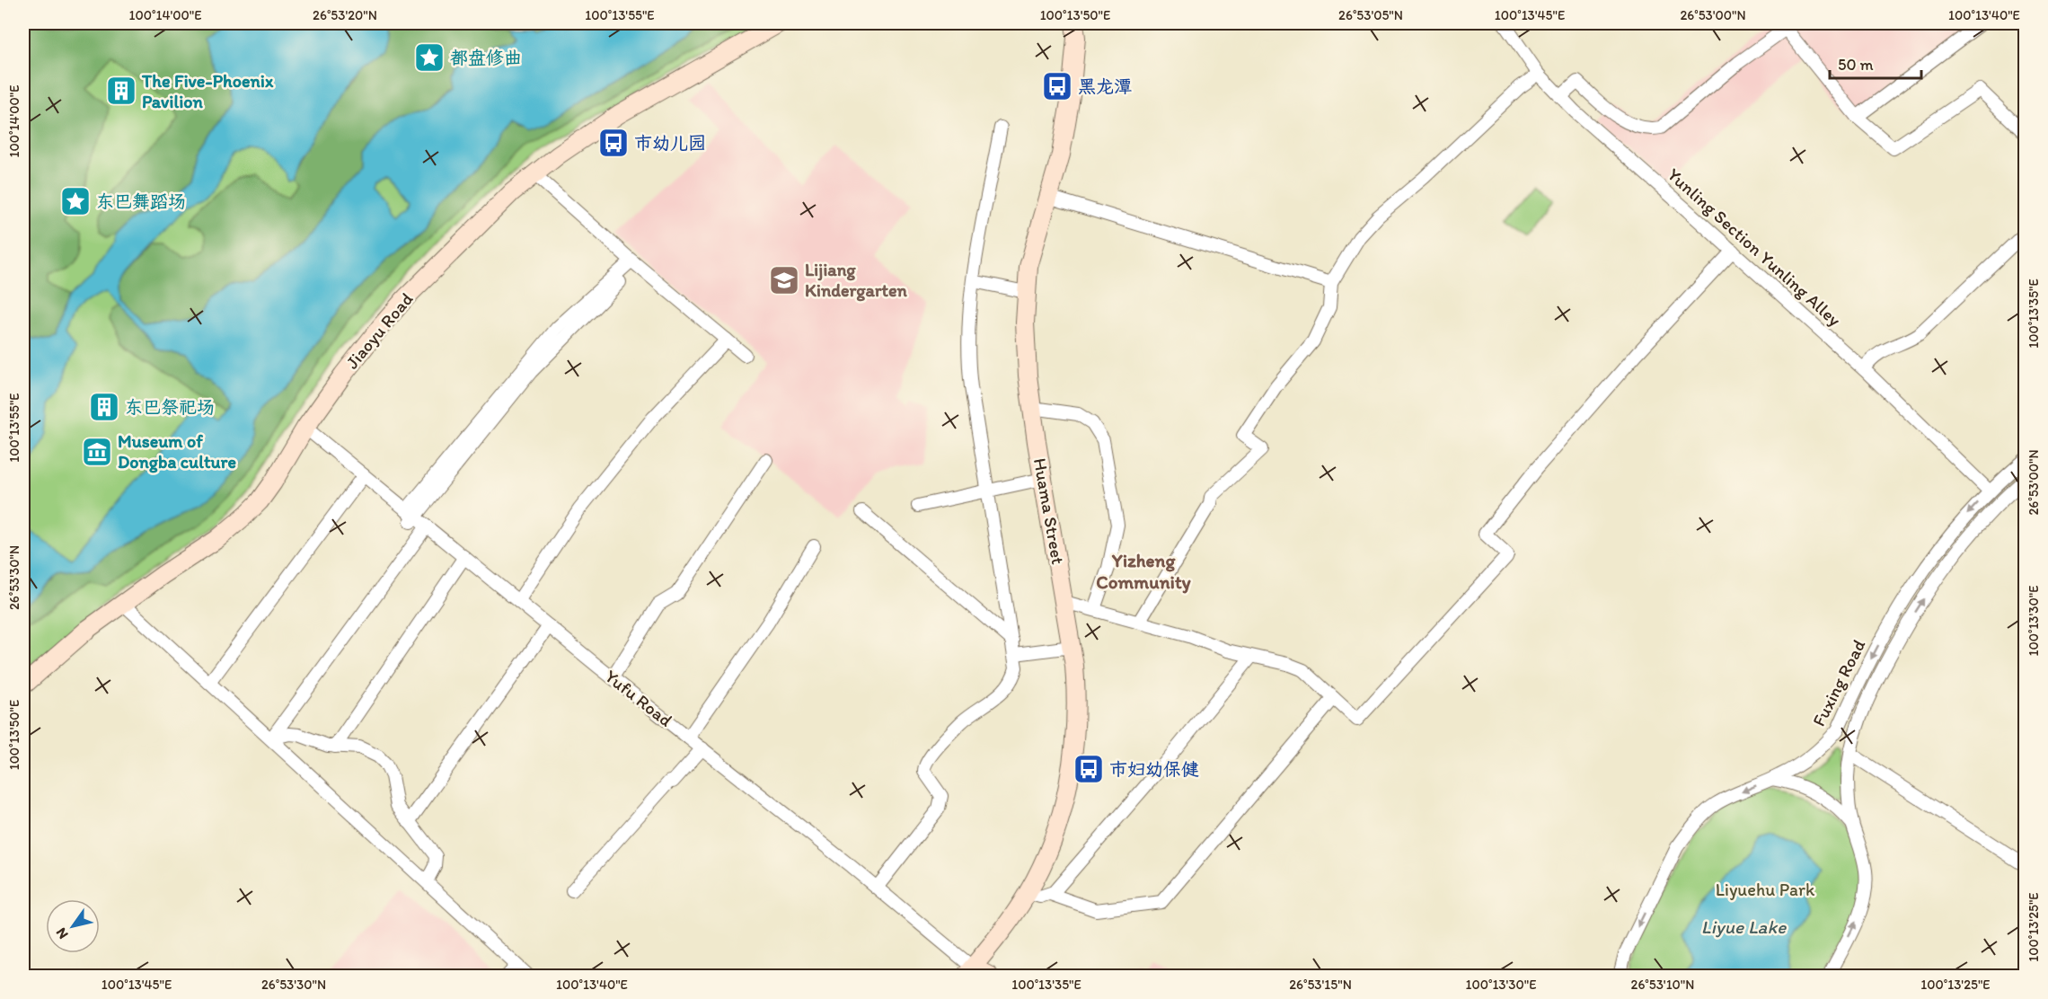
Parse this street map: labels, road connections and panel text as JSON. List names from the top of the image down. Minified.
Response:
{"streets":{"main road":["Jiaoyu Road","Huama Street","Yufu Road"],"street":["Yunling Section Yunling Alley","Fuxing Road"]},"crossings":[["Yunling Section Yunling Alley","Fuxing Road"],["Jiaoyu Road","Yufu Road"],["Huama Street","Yufu Road"]],"districts":["Yizheng Community"],"water":["Liyue Lake"],"parks":["Liyuehu Park"],"places":{"place":["都盘修曲","东巴舞蹈场"],"bus stop":["黑龙潭","市幼儿园","市妇幼保健"],"building":["The Five-Phoenix Pavilion","东巴祭祀场"],"school or university":["Lijiang Kindergarten"],"museum":["Museum of Dongba culture"]},"scale_bar":"50 m","north":"bottom left","coordinates":["100°14'00\"E","26°53'20\"N","100°13'55\"E","100°13'50\"E","26°53'05\"N","100°13'45\"E","26°53'00\"N","100°13'40\"E","100°13'35\"E","26°53'30\"N","100°13'30\"E","100°13'25\"E","26°53'15\"N","26°53'10\"N"]}
